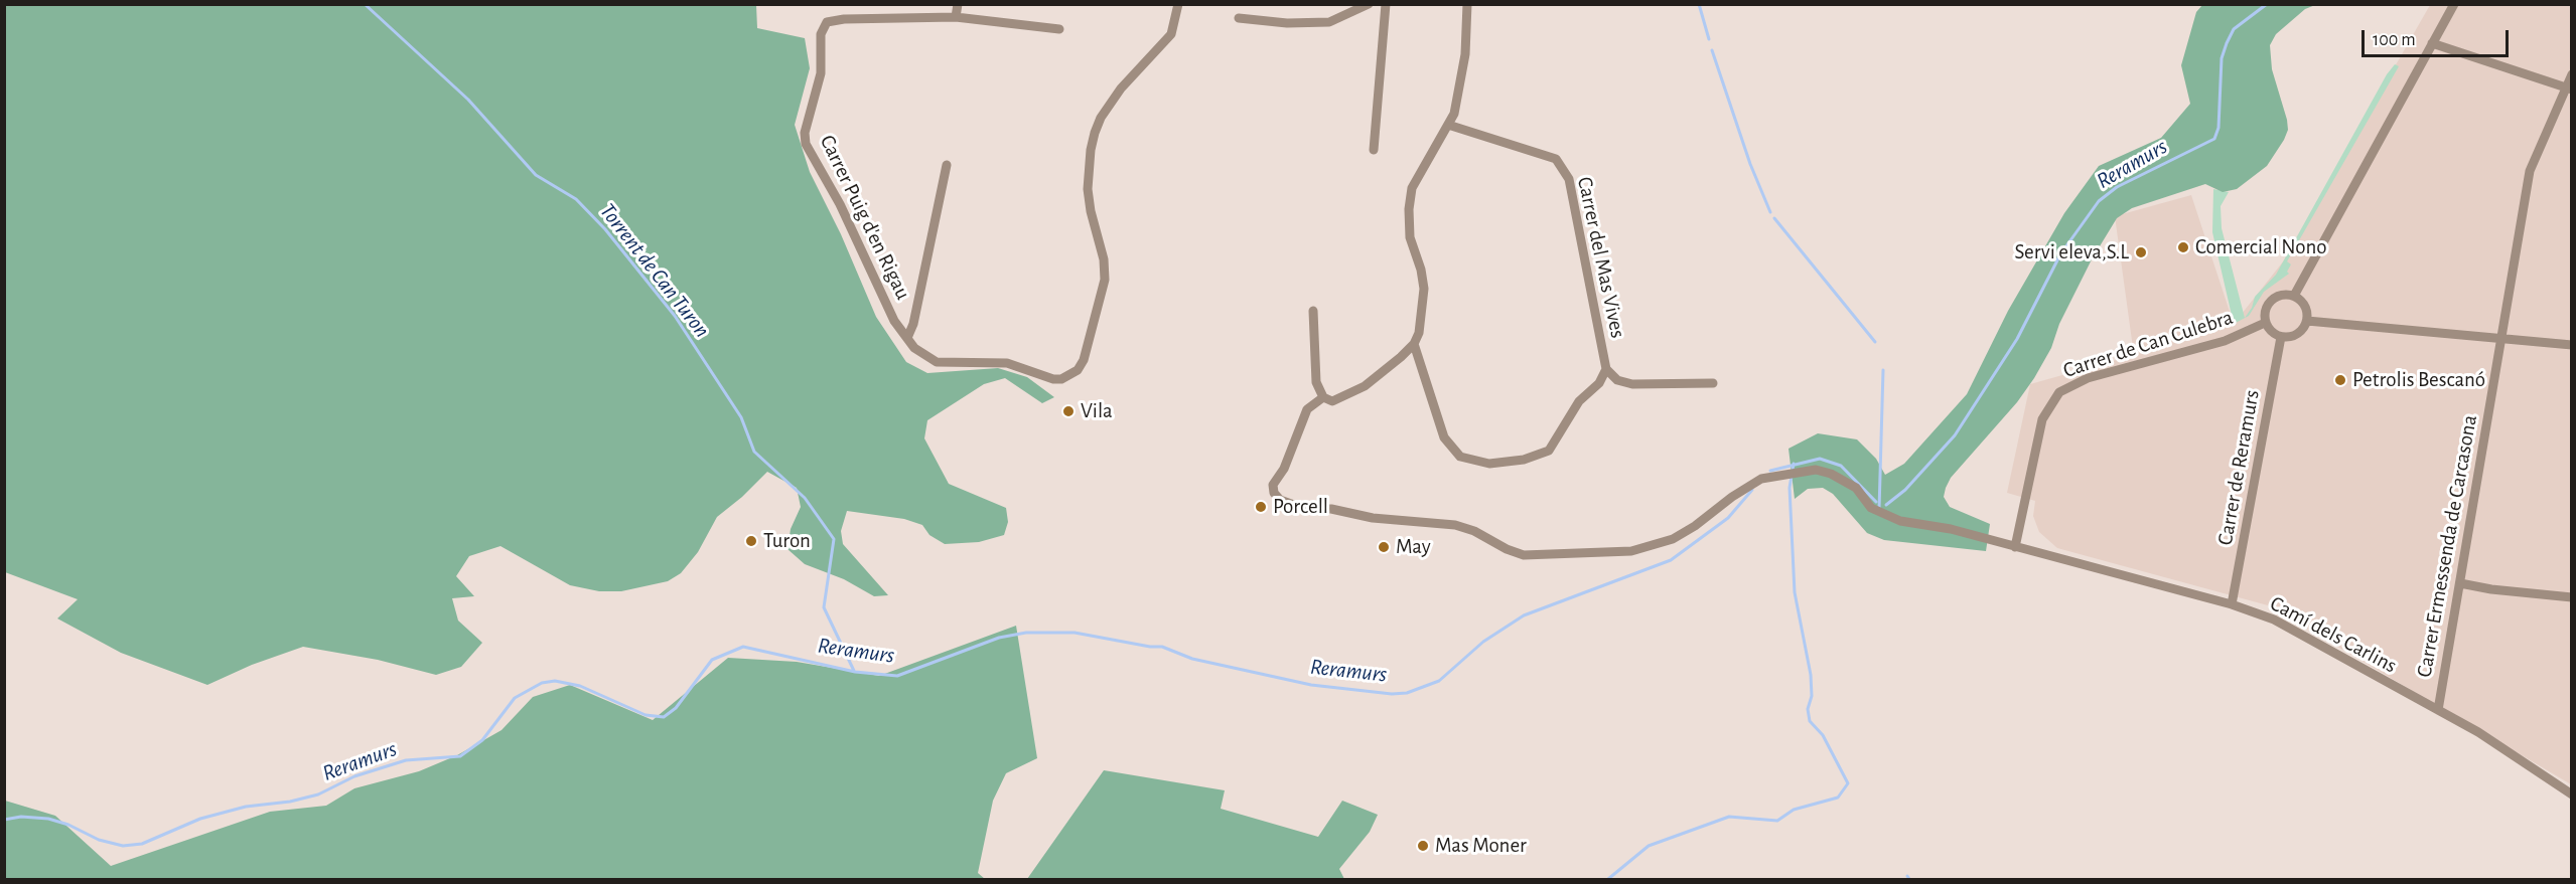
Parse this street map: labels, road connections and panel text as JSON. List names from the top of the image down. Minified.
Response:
{"streets":{"street":["Carrer Puig d'en Rigau","Carrer del Mas Vives","Carrer de Can Culebra","Carrer de Reramurs","Carrer Ermessenda de Carcasona","Camí dels Carlins"]},"crossings":[["Carrer de Can Culebra","Carrer de Reramurs"],["Carrer de Can Culebra","Camí dels Carlins"],["Carrer de Reramurs","Camí dels Carlins"],["Carrer Ermessenda de Carcasona","Camí dels Carlins"]],"water":["Reramurs","Torrent de Can Turon"],"places":["Comercial Nono","Servi eleva,S.L","Petrolis Bescanó","Vila","Porcell","Turon","May","Mas Moner"],"scale_bar":"100 m"}
